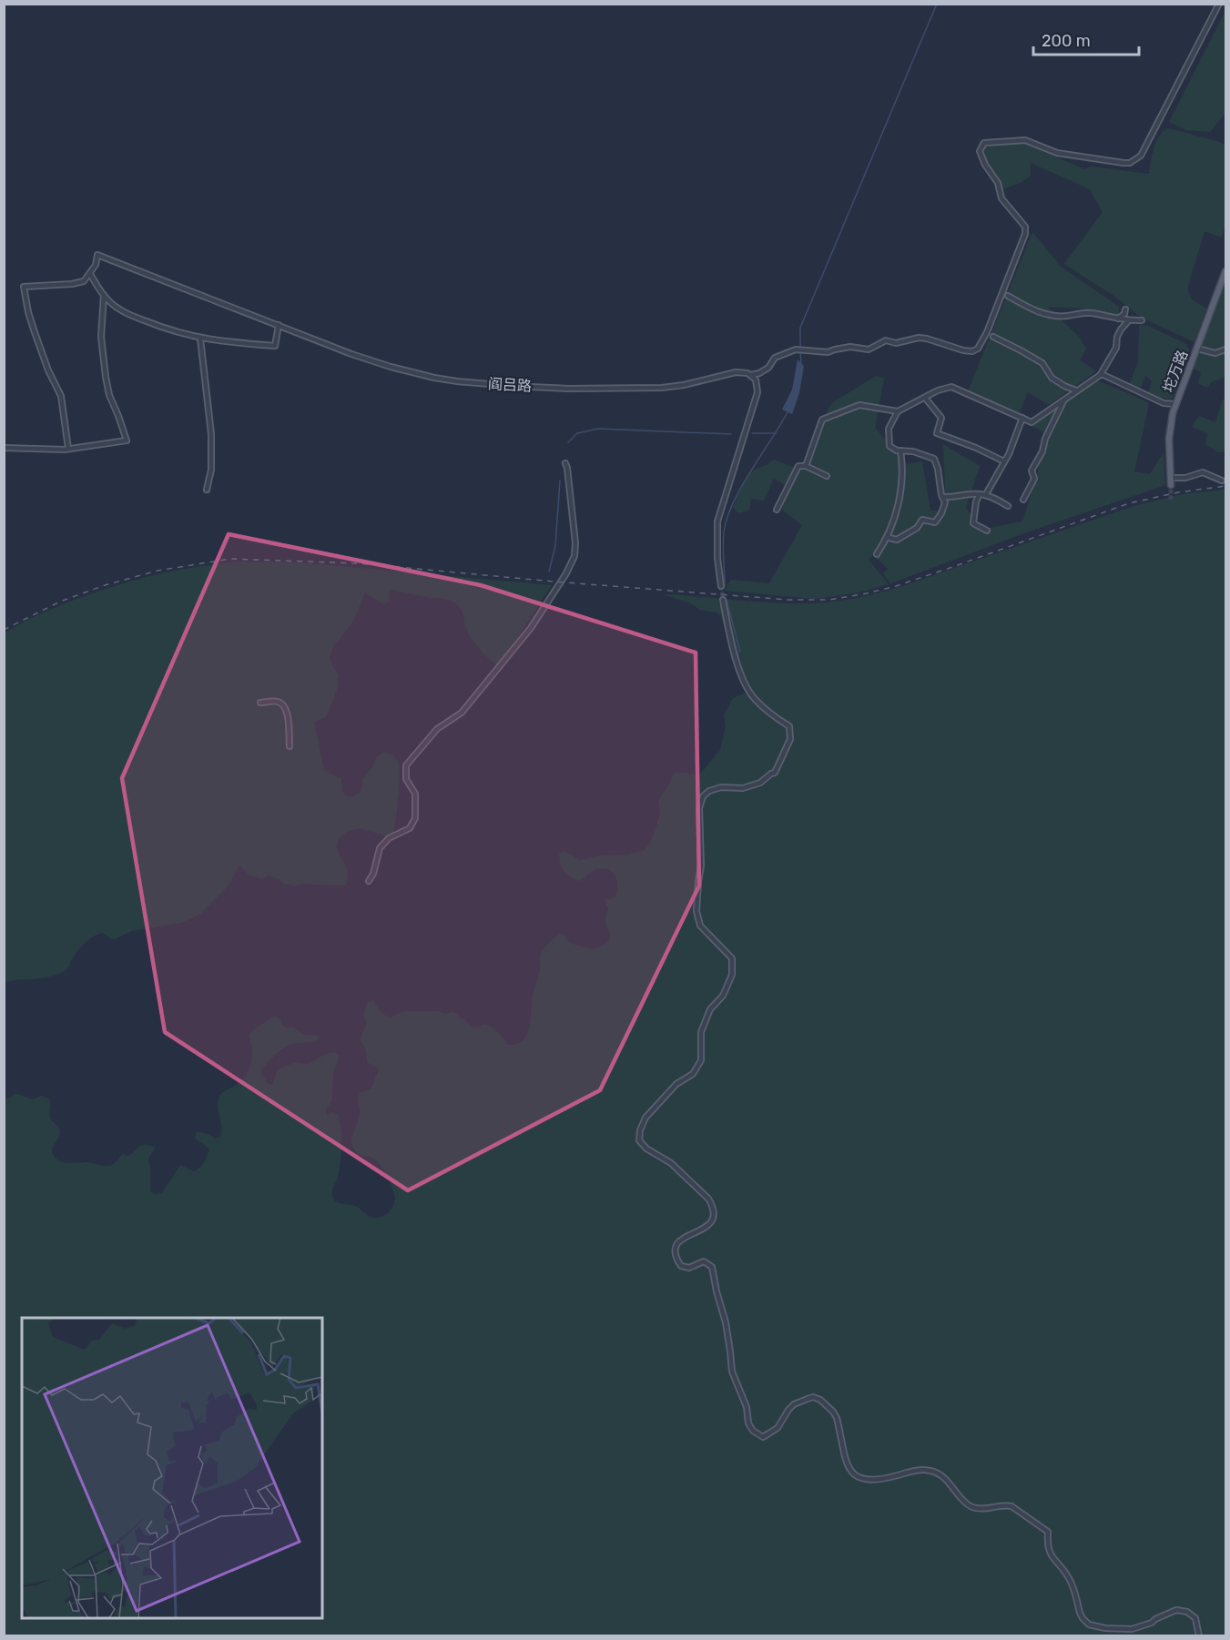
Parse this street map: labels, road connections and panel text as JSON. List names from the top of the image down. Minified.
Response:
{"streets":{"main road":["坨万路"],"street":["阎吕路"]},"scale_bar":"200 m"}
